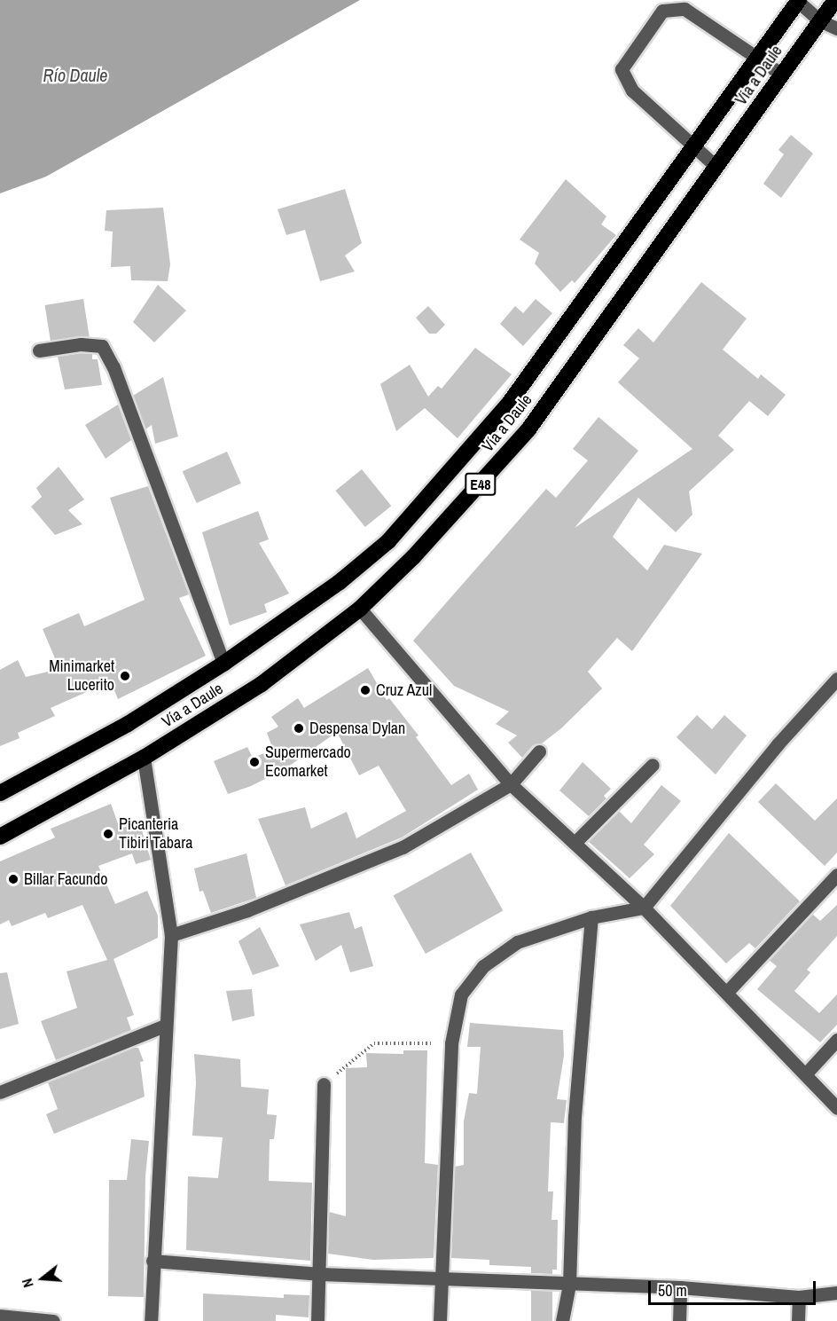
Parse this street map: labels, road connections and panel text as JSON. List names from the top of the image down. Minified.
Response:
{"streets":{"highway":["Vía a Daule","E48"]},"water":["Río Daule"],"places":["Minimarket Lucerito","Cruz Azul","Despensa Dylan","Supermercado Ecomarket","Picanteria Tibiri Tabara","Billar Facundo"],"scale_bar":"50 m","north":"left"}
